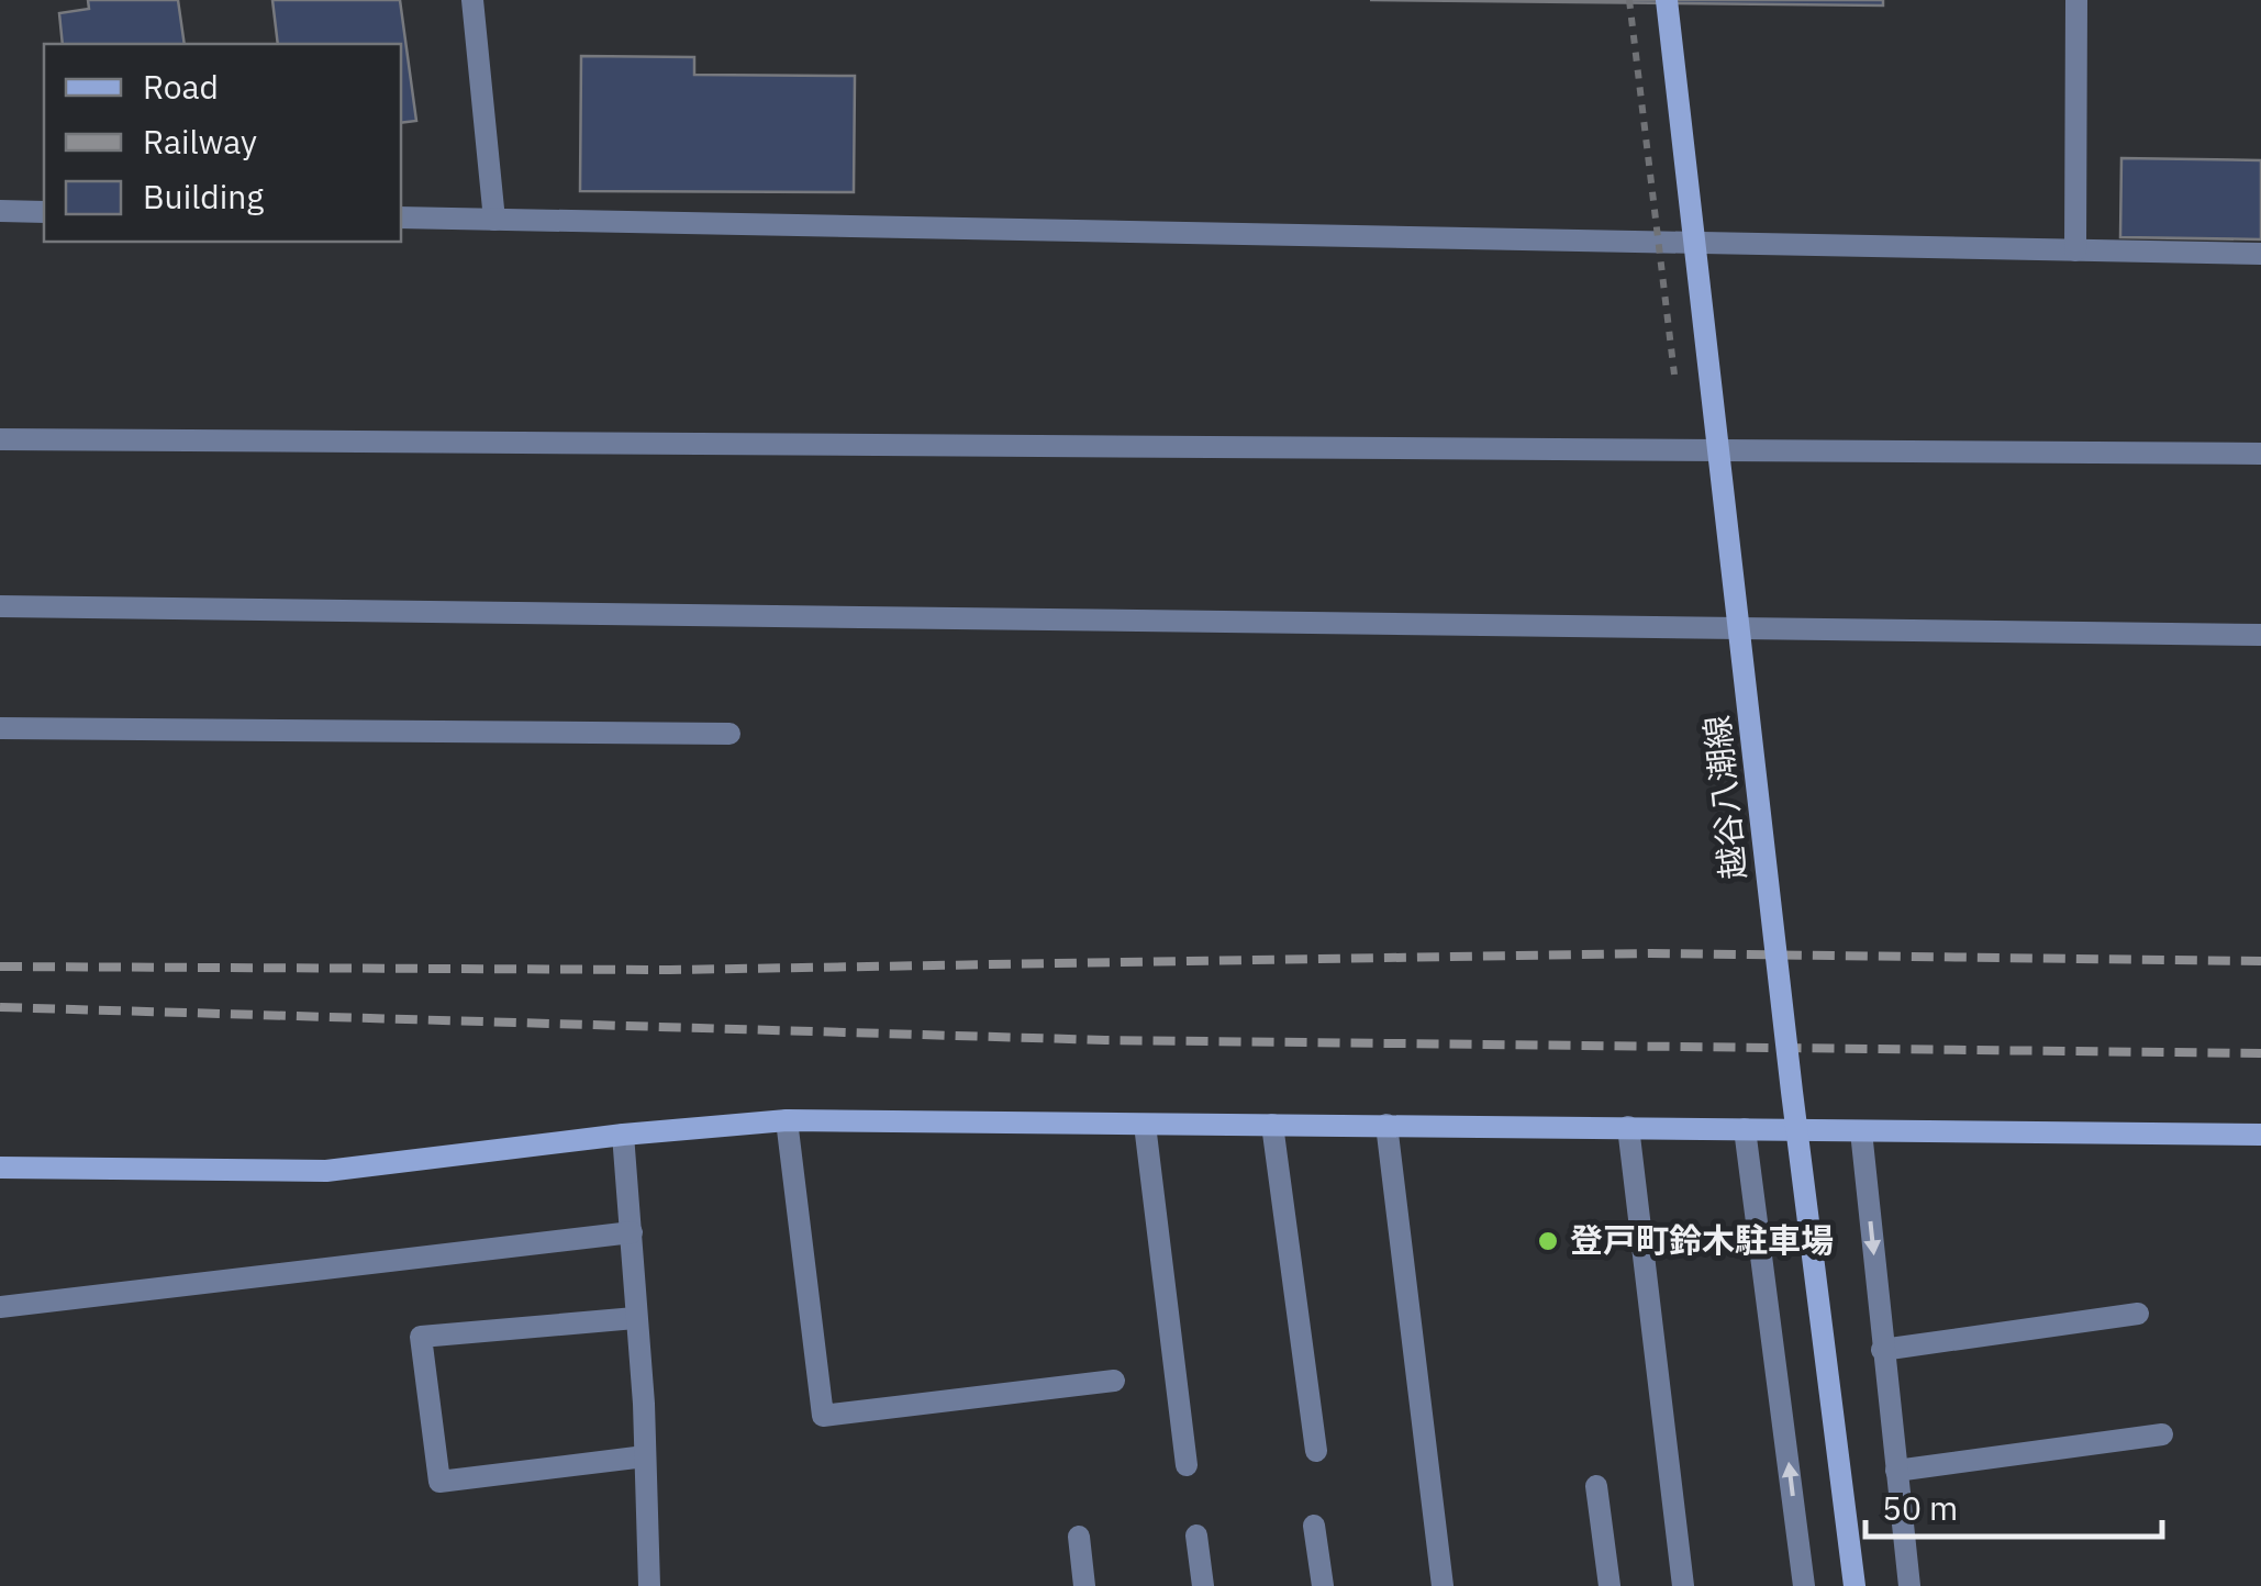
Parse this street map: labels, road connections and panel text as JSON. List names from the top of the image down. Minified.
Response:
{"streets":{"street":["越谷八潮線"]},"places":["登戸町鈴木駐車場"],"legend":["Road","Railway","Building"],"scale_bar":"50 m"}
